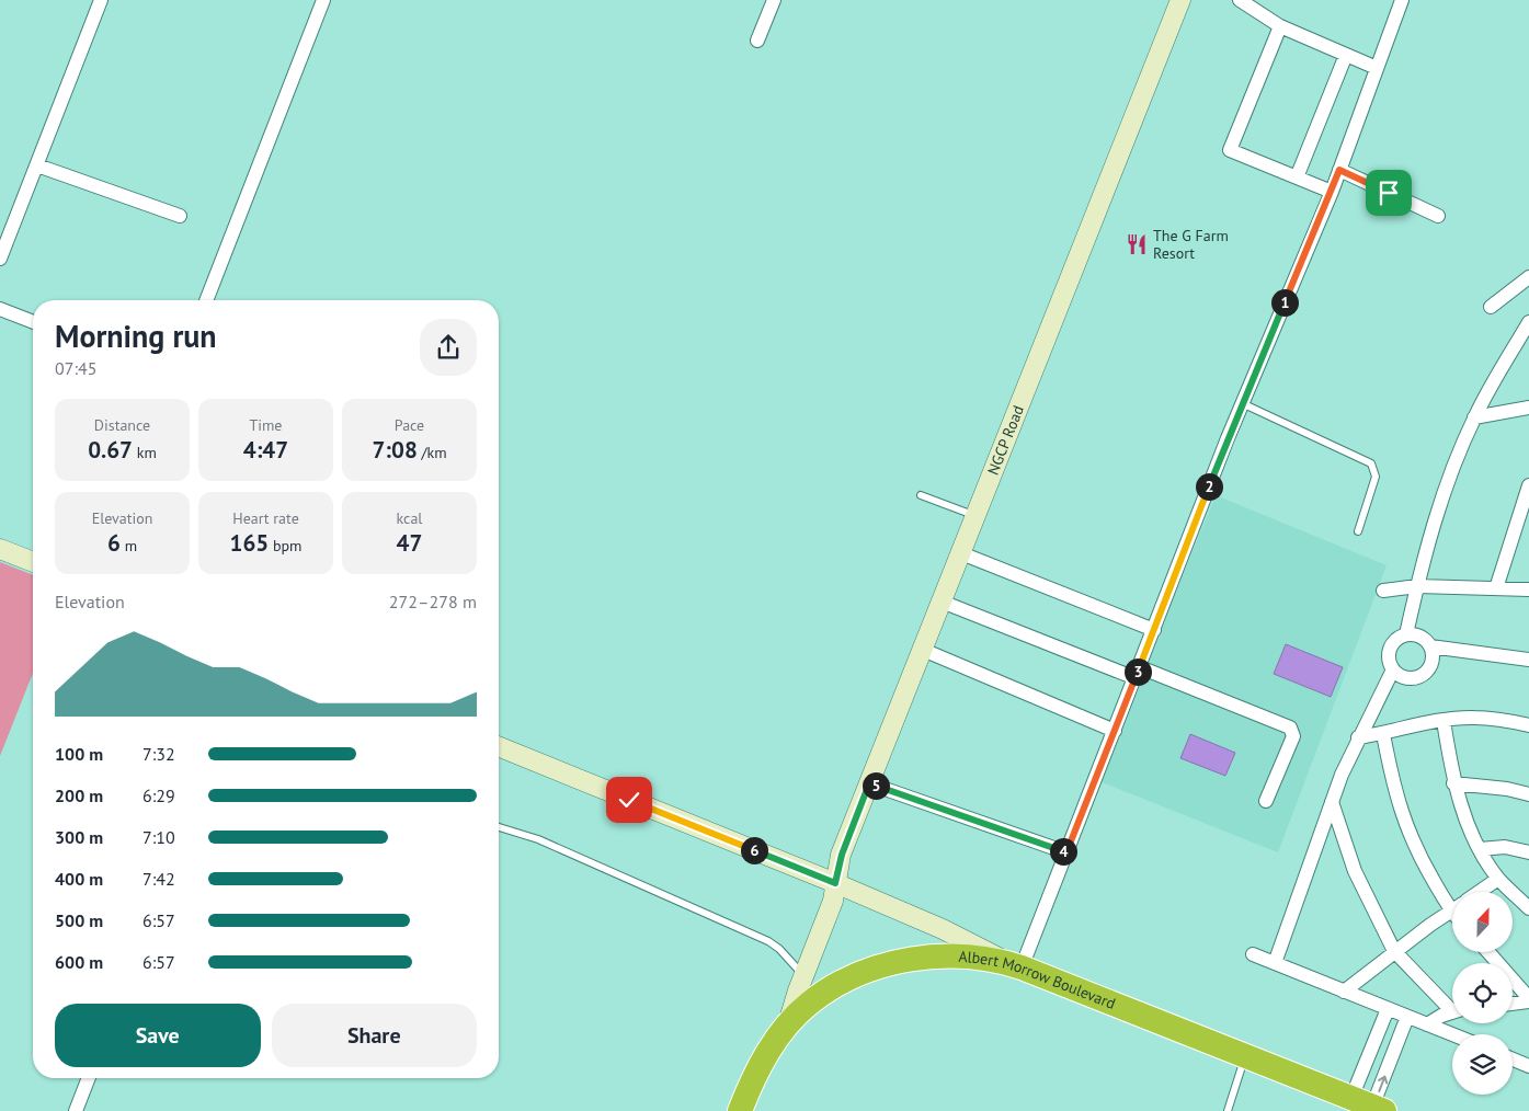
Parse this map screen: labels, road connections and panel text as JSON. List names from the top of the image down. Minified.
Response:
{"streets":{"highway":["Albert Morrow Boulevard"],"main road":["NGCP Road"]},"crossings":[["NGCP Road","Albert Morrow Boulevard"]],"places":{"restaurant":["The G Farm Resort"]},"north":"top","page":{"pins":["1","2","3","5","6","4"],"heading":["Morning run","07:45"],"stats":[["Distance","0.67 km"],["Time","4:47"],["Pace","7:08 /km"],["Elevation","6 m"],["Heart rate","165 bpm"],["kcal","47"]],"chart":["Elevation","272–278 m"],"list":[{"name":"100 m","note":"7:32"},{"name":"200 m","note":"6:29"},{"name":"300 m","note":"7:10"},{"name":"400 m","note":"7:42"},{"name":"500 m","note":"6:57"},{"name":"600 m","note":"6:57"}],"buttons":["Save","Share"]}}
